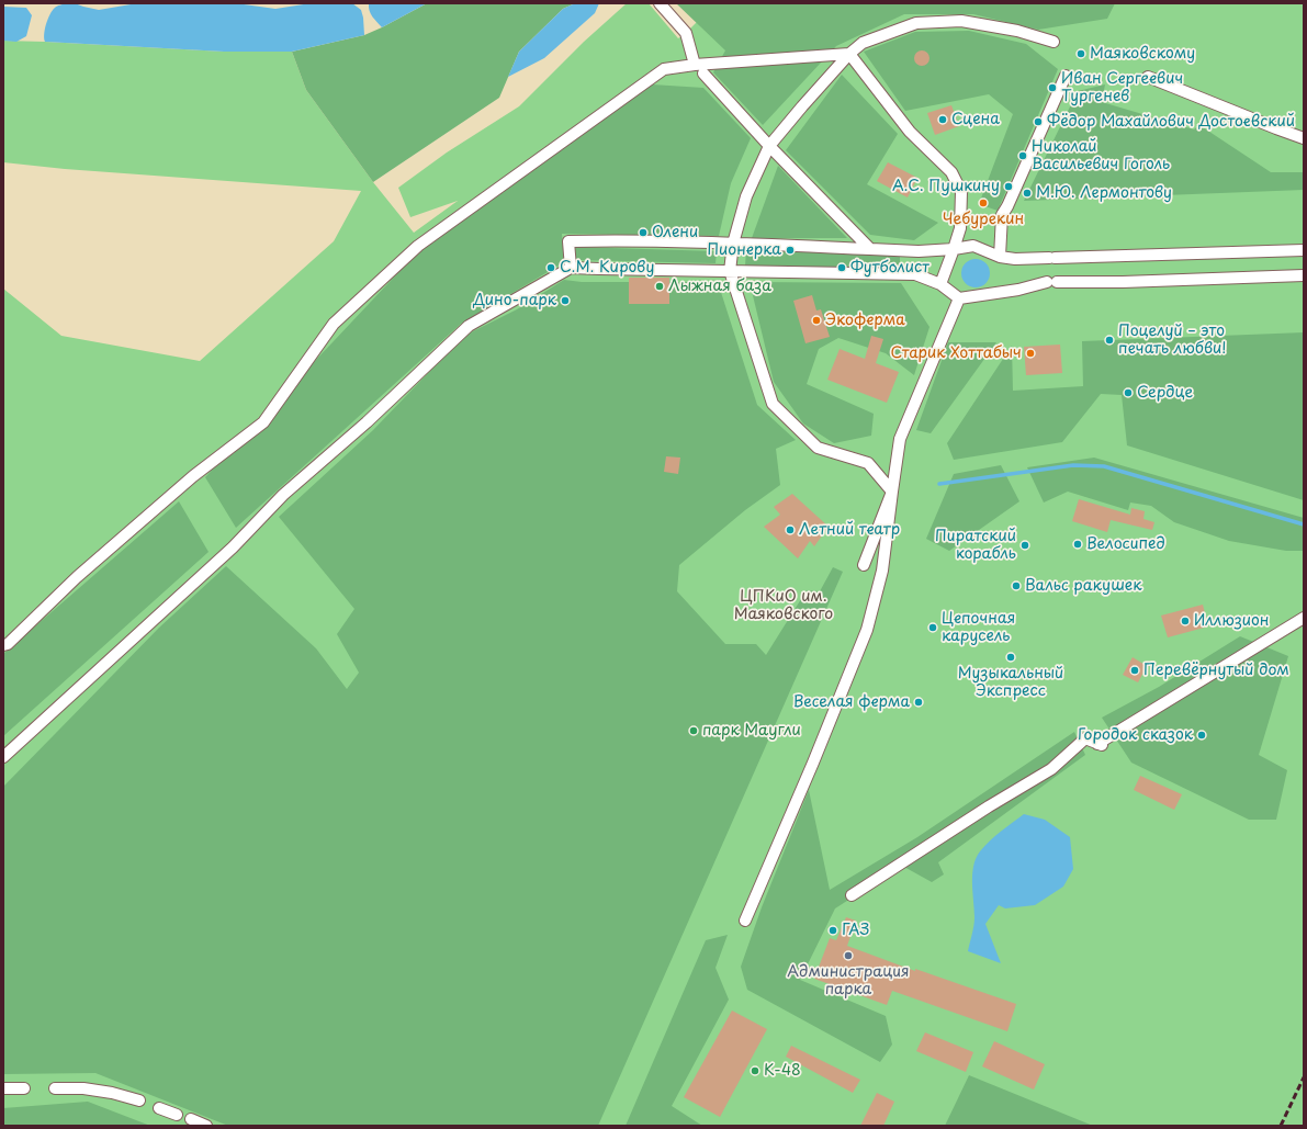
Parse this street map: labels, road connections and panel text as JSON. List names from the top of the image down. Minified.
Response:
{"parks":["ЦПКиО им. Маяковского"],"places":["Маяковскому","Иван Сергеевич Тургенев","Сцена","Фёдор Махайлович Достоевский","Николай Васильевич Гоголь","А.С. Пушкину","М.Ю. Лермонтову","Чебурекин","Олени","Пионерка","С.М. Кирову","Футболист","Лыжная база","Дино-парк","Экоферма","Поцелуй – это печать любви!","Старик Хоттабыч","Сердце","Летний театр","Велосипед","Пиратский корабль","Вальс ракушек","Иллюзион","Цепочная карусель","Музыкальный Экспресс","Перевёрнутый дом","Веселая ферма","парк Маугли","Городок сказок","ГАЗ","Администрация парка","К-48"]}
